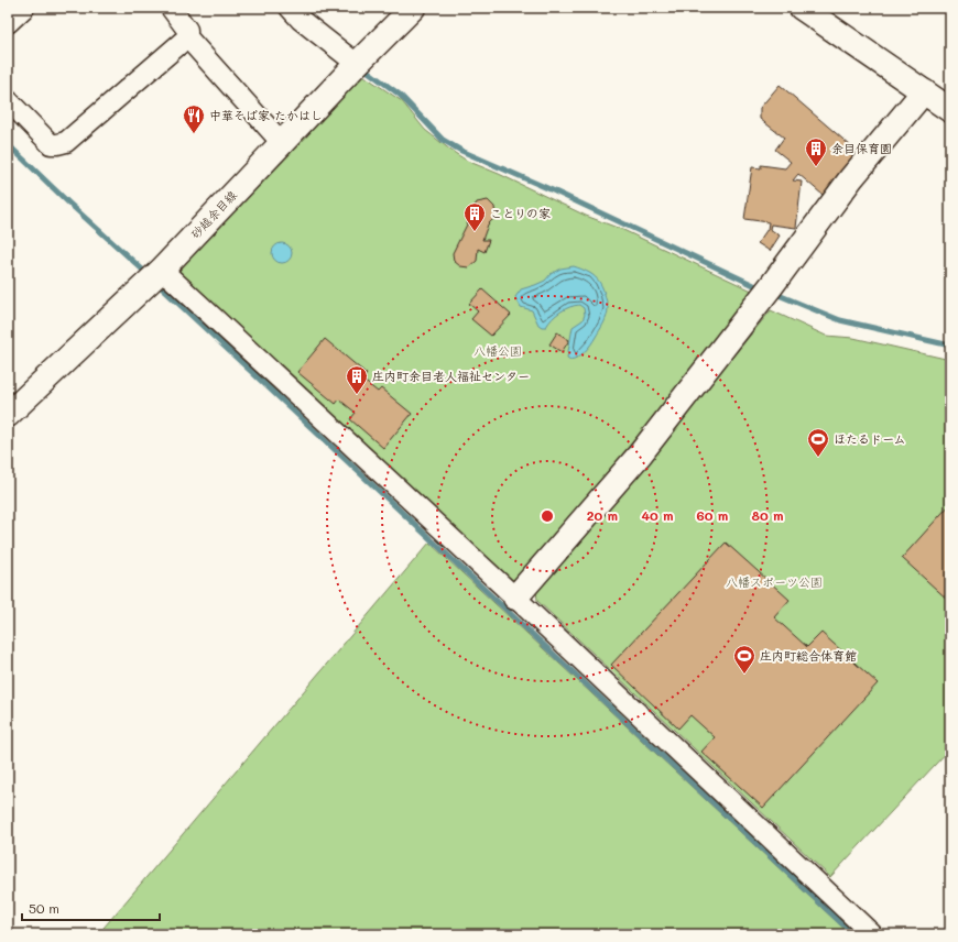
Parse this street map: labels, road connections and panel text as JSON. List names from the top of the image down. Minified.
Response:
{"streets":{"street":["砂越余目線"]},"parks":["八幡公園","八幡スポーツ公園"],"places":{"restaurant":["中華そば家 たかはし"],"building":["余目保育園","ことりの家","庄内町余目老人福祉センター"],"sports":["ほたるドーム","庄内町総合体育館"]},"scale_bar":"50 m","rings":["20 m","40 m","60 m","80 m"]}
